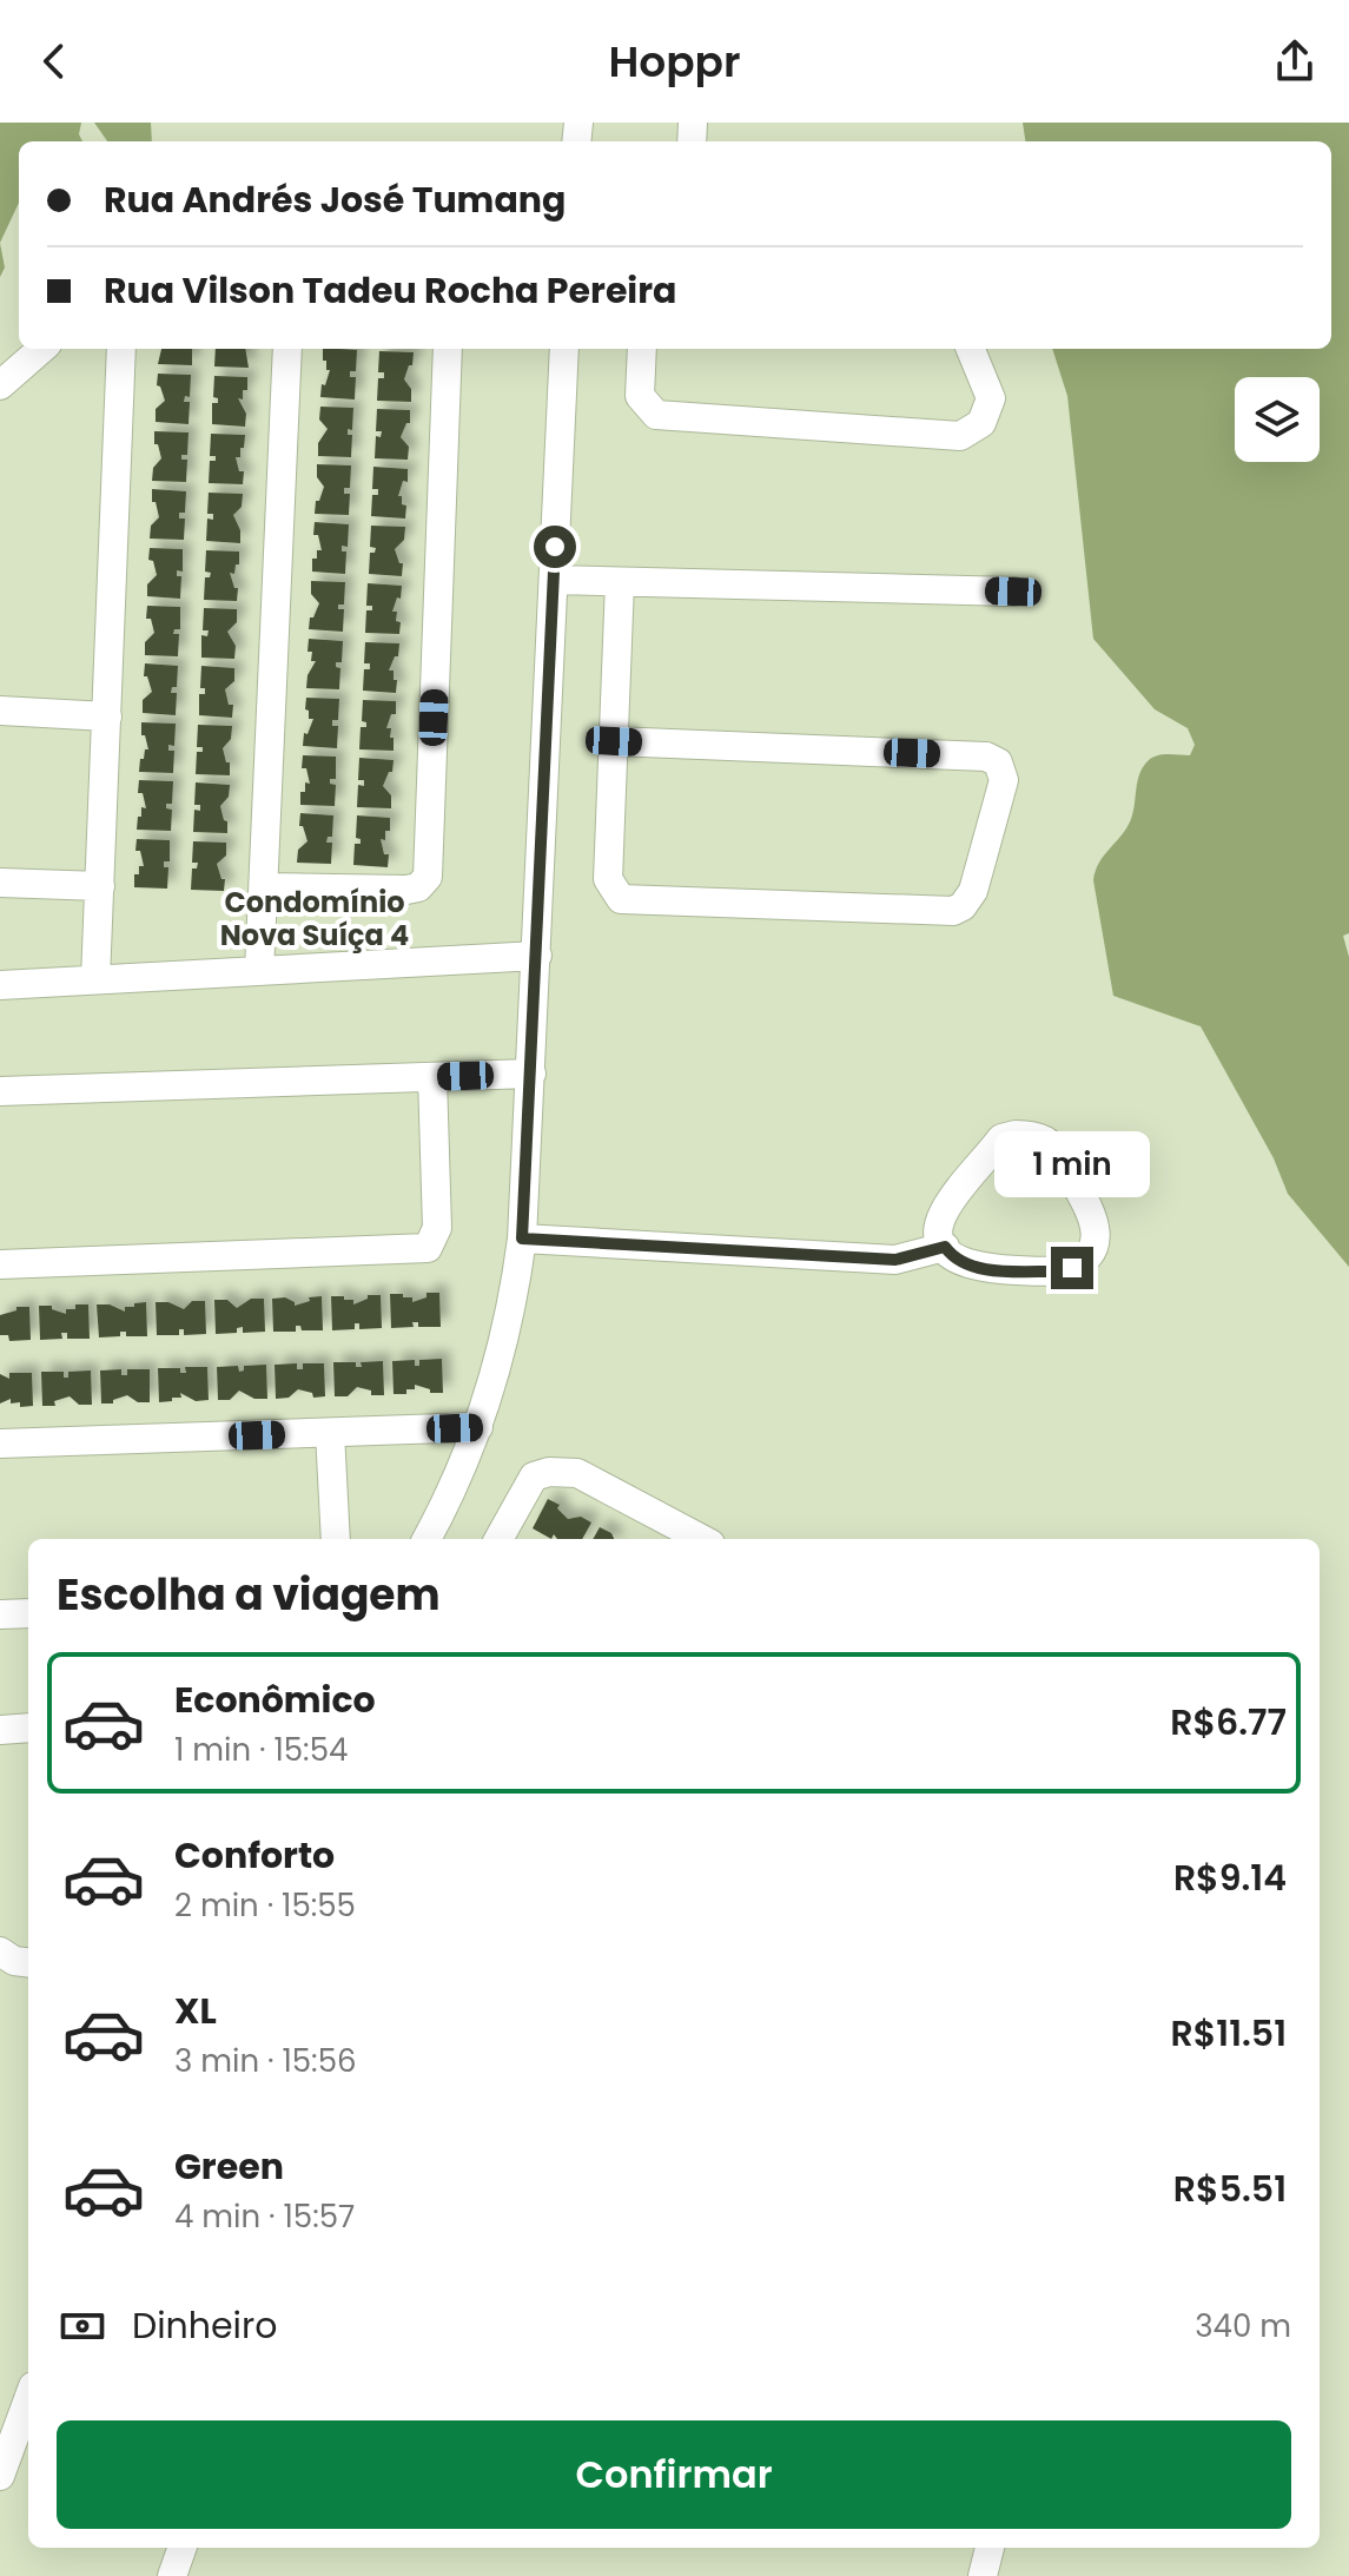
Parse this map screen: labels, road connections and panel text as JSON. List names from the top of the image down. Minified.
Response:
{"districts":["Condomínio Nova Suíça 4"],"page":{"header":"Hoppr","banner":["Rua Andrés José Tumang","Rua Vilson Tadeu Rocha Pereira"],"bubble":"1 min","heading":"Escolha a viagem","list":[{"name":"Econômico","note":"1 min · 15:54","value":"R$6.77"},{"name":"Conforto","note":"2 min · 15:55","value":"R$9.14"},{"name":"XL","note":"3 min · 15:56","value":"R$11.51"},{"name":"Green","note":"4 min · 15:57","value":"R$5.51"}],"pay":["Dinheiro","340 m"],"buttons":"Confirmar"}}
